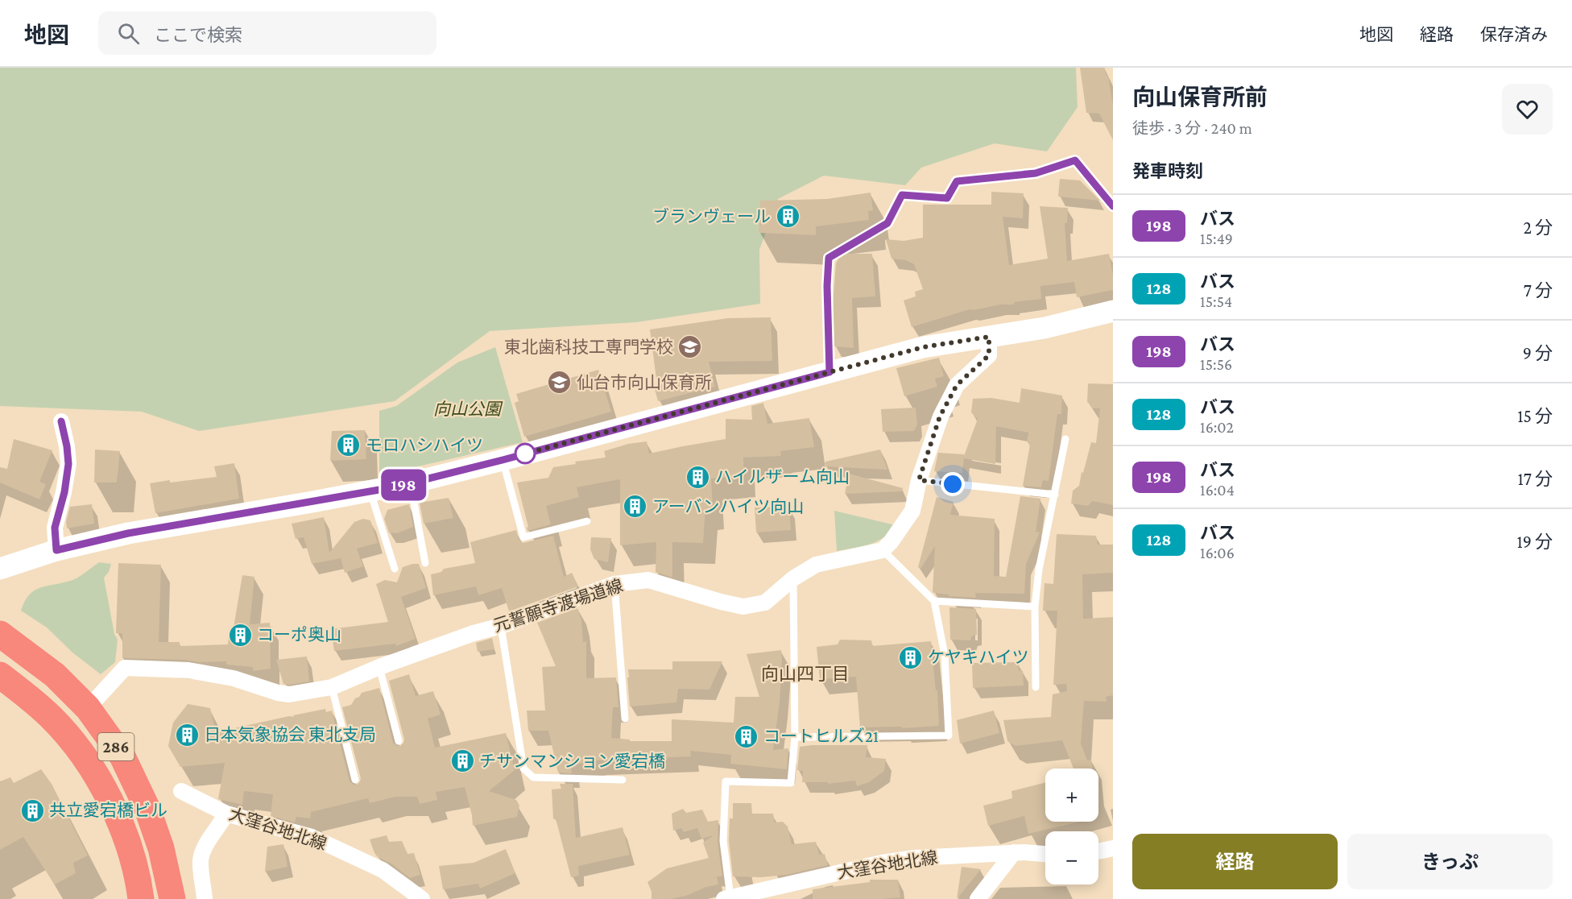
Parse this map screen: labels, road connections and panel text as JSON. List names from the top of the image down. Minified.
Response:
{"streets":{"highway":["286"],"street":["元誓願寺渡場道線","大窪谷地北線"]},"crossings":[["元誓願寺渡場道線","286"]],"districts":["向山四丁目"],"parks":["向山公園"],"places":{"building":["ブランヴェール","モロハシハイツ","ハイルザーム向山","アーバンハイツ向山","コーポ奥山","ケヤキハイツ","日本気象協会 東北支局","コートヒルズ21","チサンマンション愛宕橋","共立愛宕橋ビル"],"school or university":["東北歯科技工専門学校","仙台市向山保育所"]},"lines":["bus line 198"],"page":{"header":"地図","search":"ここで検索","nav":["地図","経路","保存済み"],"on_map":"198","heading":[["向山保育所前","徒歩 · 3 分 · 240 m"],"発車時刻"],"list":[{"mark":"198","name":"バス","note":"15:49","value":"2 分"},{"mark":"128","name":"バス","note":"15:54","value":"7 分"},{"mark":"198","name":"バス","note":"15:56","value":"9 分"},{"mark":"128","name":"バス","note":"16:02","value":"15 分"},{"mark":"198","name":"バス","note":"16:04","value":"17 分"},{"mark":"128","name":"バス","note":"16:06","value":"19 分"}],"map_buttons":["+","−"],"buttons":["経路","きっぷ"]}}
